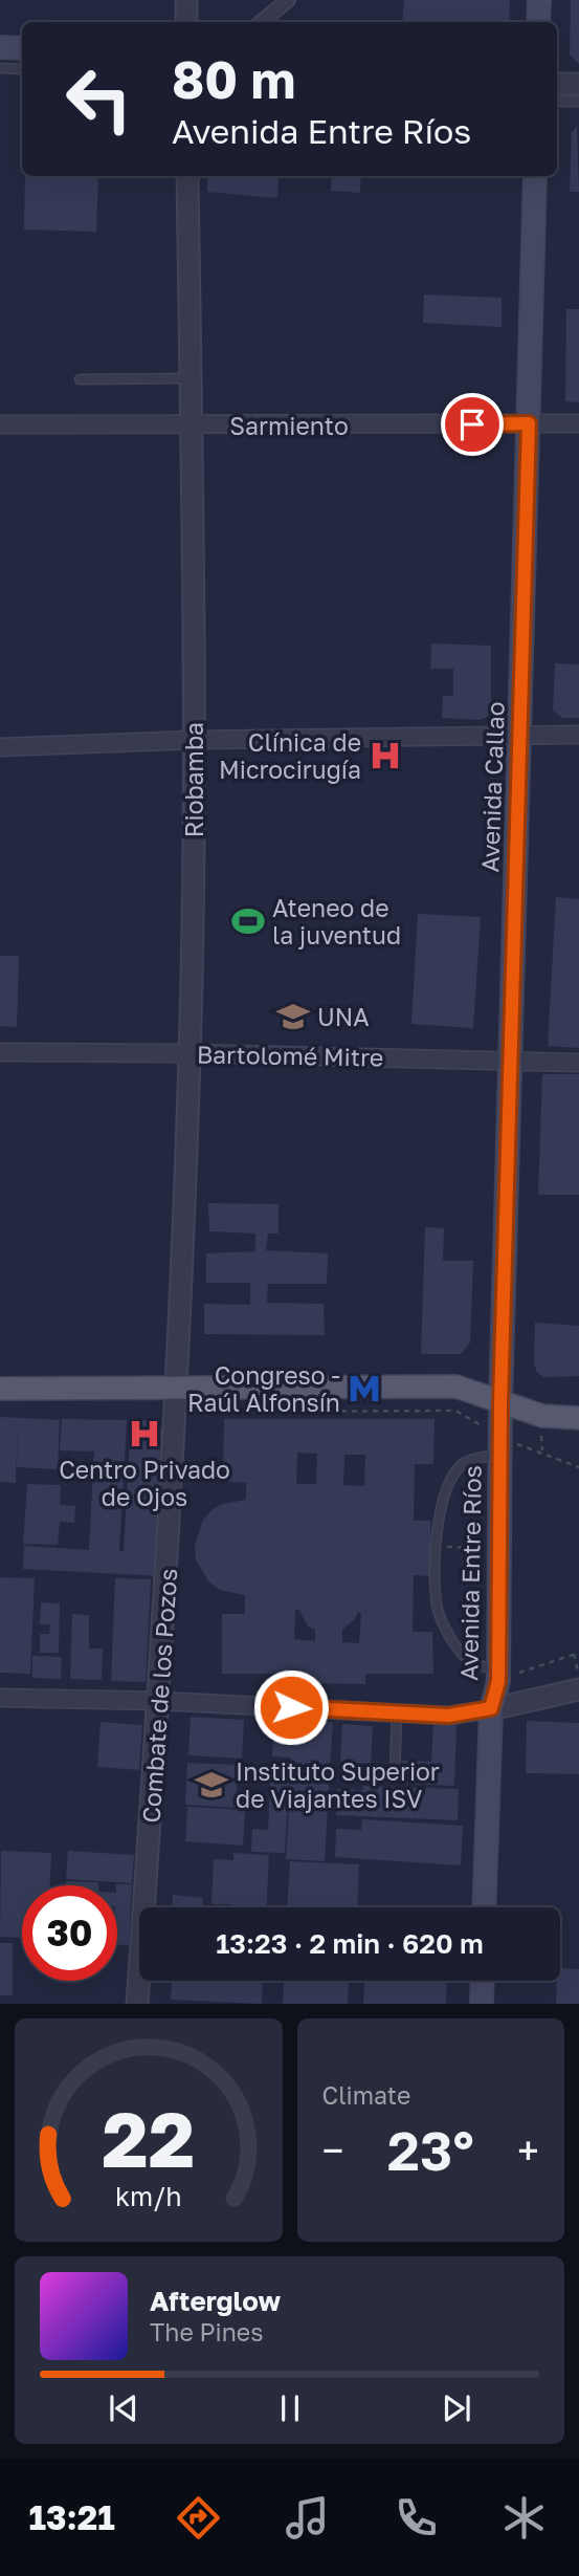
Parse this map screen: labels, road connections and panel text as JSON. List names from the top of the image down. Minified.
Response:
{"streets":{"main road":["Avenida Callao","Avenida Entre Ríos"],"street":["Sarmiento","Riobamba","Bartolomé Mitre","Combate de los Pozos"]},"crossings":[["Sarmiento","Riobamba"],["Sarmiento","Avenida Callao"],["Riobamba","Bartolomé Mitre"],["Riobamba","Combate de los Pozos"],["Avenida Callao","Bartolomé Mitre"],["Avenida Callao","Avenida Entre Ríos"]],"places":{"hospital":["Clínica de Microcirugía","Centro Privado de Ojos"],"sports":["Ateneo de la juventud"],"school or university":["UNA","Instituto Superior de Viajantes ISV"],"metro station":["Congreso - Raúl Alfonsín"]},"page":{"turn":["80 m","Avenida Entre Ríos"],"limit":"30","trip":"13:23 · 2 min · 620 m","tile":"Climate","heat":["−","23°","+"],"song":["Afterglow","The Pines"],"tabs":"13:21","gauge":["22","km/h"]}}
